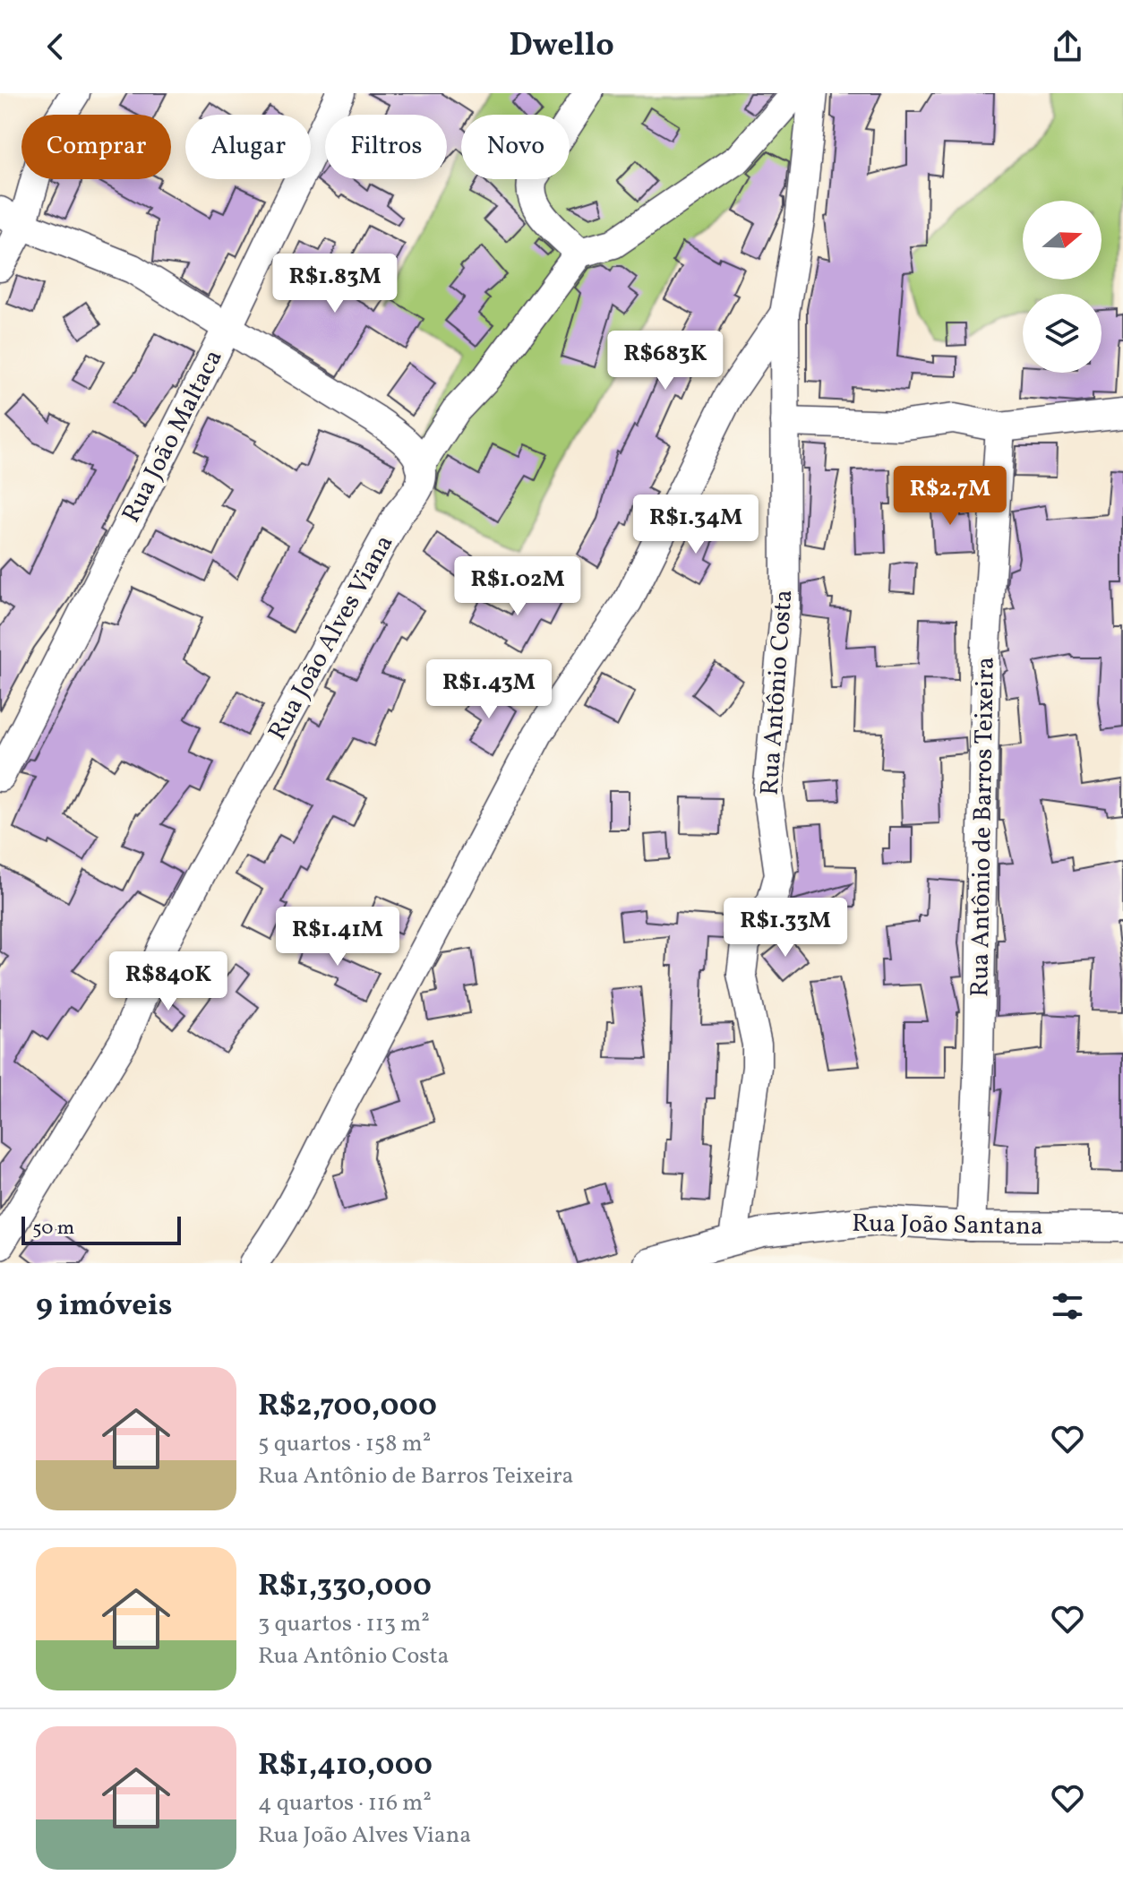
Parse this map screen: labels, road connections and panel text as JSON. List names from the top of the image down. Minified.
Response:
{"streets":{"street":["Rua João Maltaca","Rua João Alves Viana","Rua Antônio Costa","Rua Antônio de Barros Teixeira","Rua João Santana"]},"crossings":[["Rua Antônio Costa","Rua João Santana"],["Rua Antônio de Barros Teixeira","Rua João Santana"]],"scale_bar":"50 m","north":"right","page":{"header":"Dwello","chip":["Comprar","Alugar","Filtros","Novo"],"price":["R$1.83M","R$683K","R$2.7M","R$1.34M","R$1.02M","R$1.43M","R$1.33M","R$1.41M","R$840K"],"scale":"50 m","heading":"9 imóveis","list":[{"name":"R$2,700,000","note":"5 quartos · 158 m² · Rua Antônio de Barros Teixeira"},{"name":"R$1,330,000","note":"3 quartos · 113 m² · Rua Antônio Costa"},{"name":"R$1,410,000","note":"4 quartos · 116 m² · Rua João Alves Viana"}]}}
